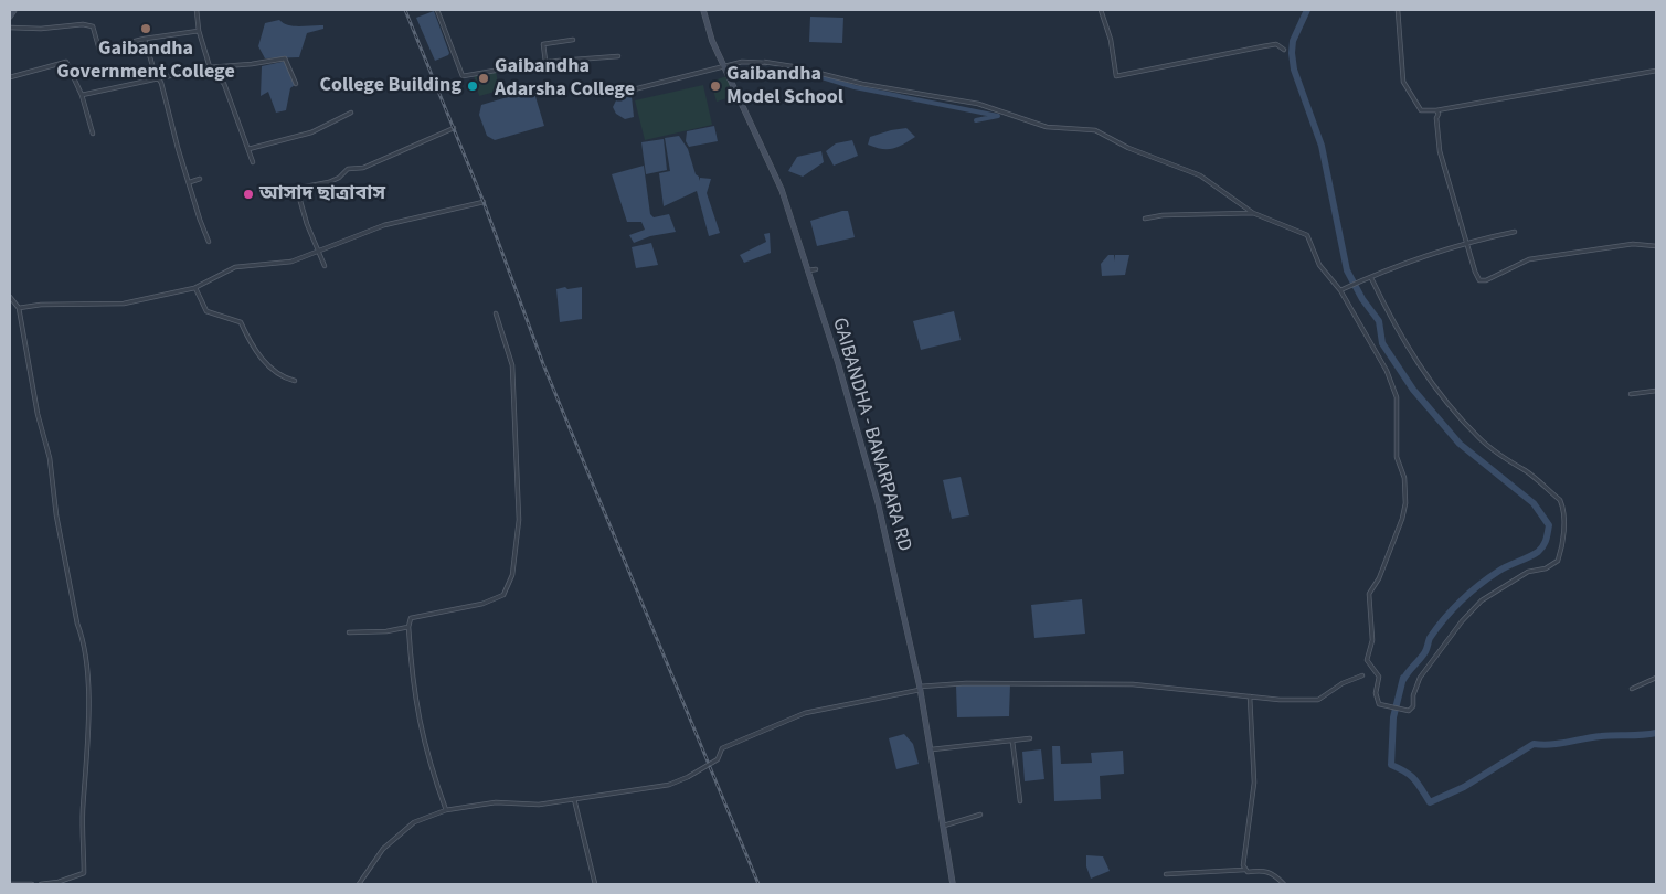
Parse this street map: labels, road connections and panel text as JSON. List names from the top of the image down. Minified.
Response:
{"streets":{"main road":["GAIBANDHA - BANARPARA RD"]},"places":["Gaibandha Government College","Gaibandha Adarsha College","College Building","Gaibandha Model School","আসাদ ছাত্রাবাস"]}
